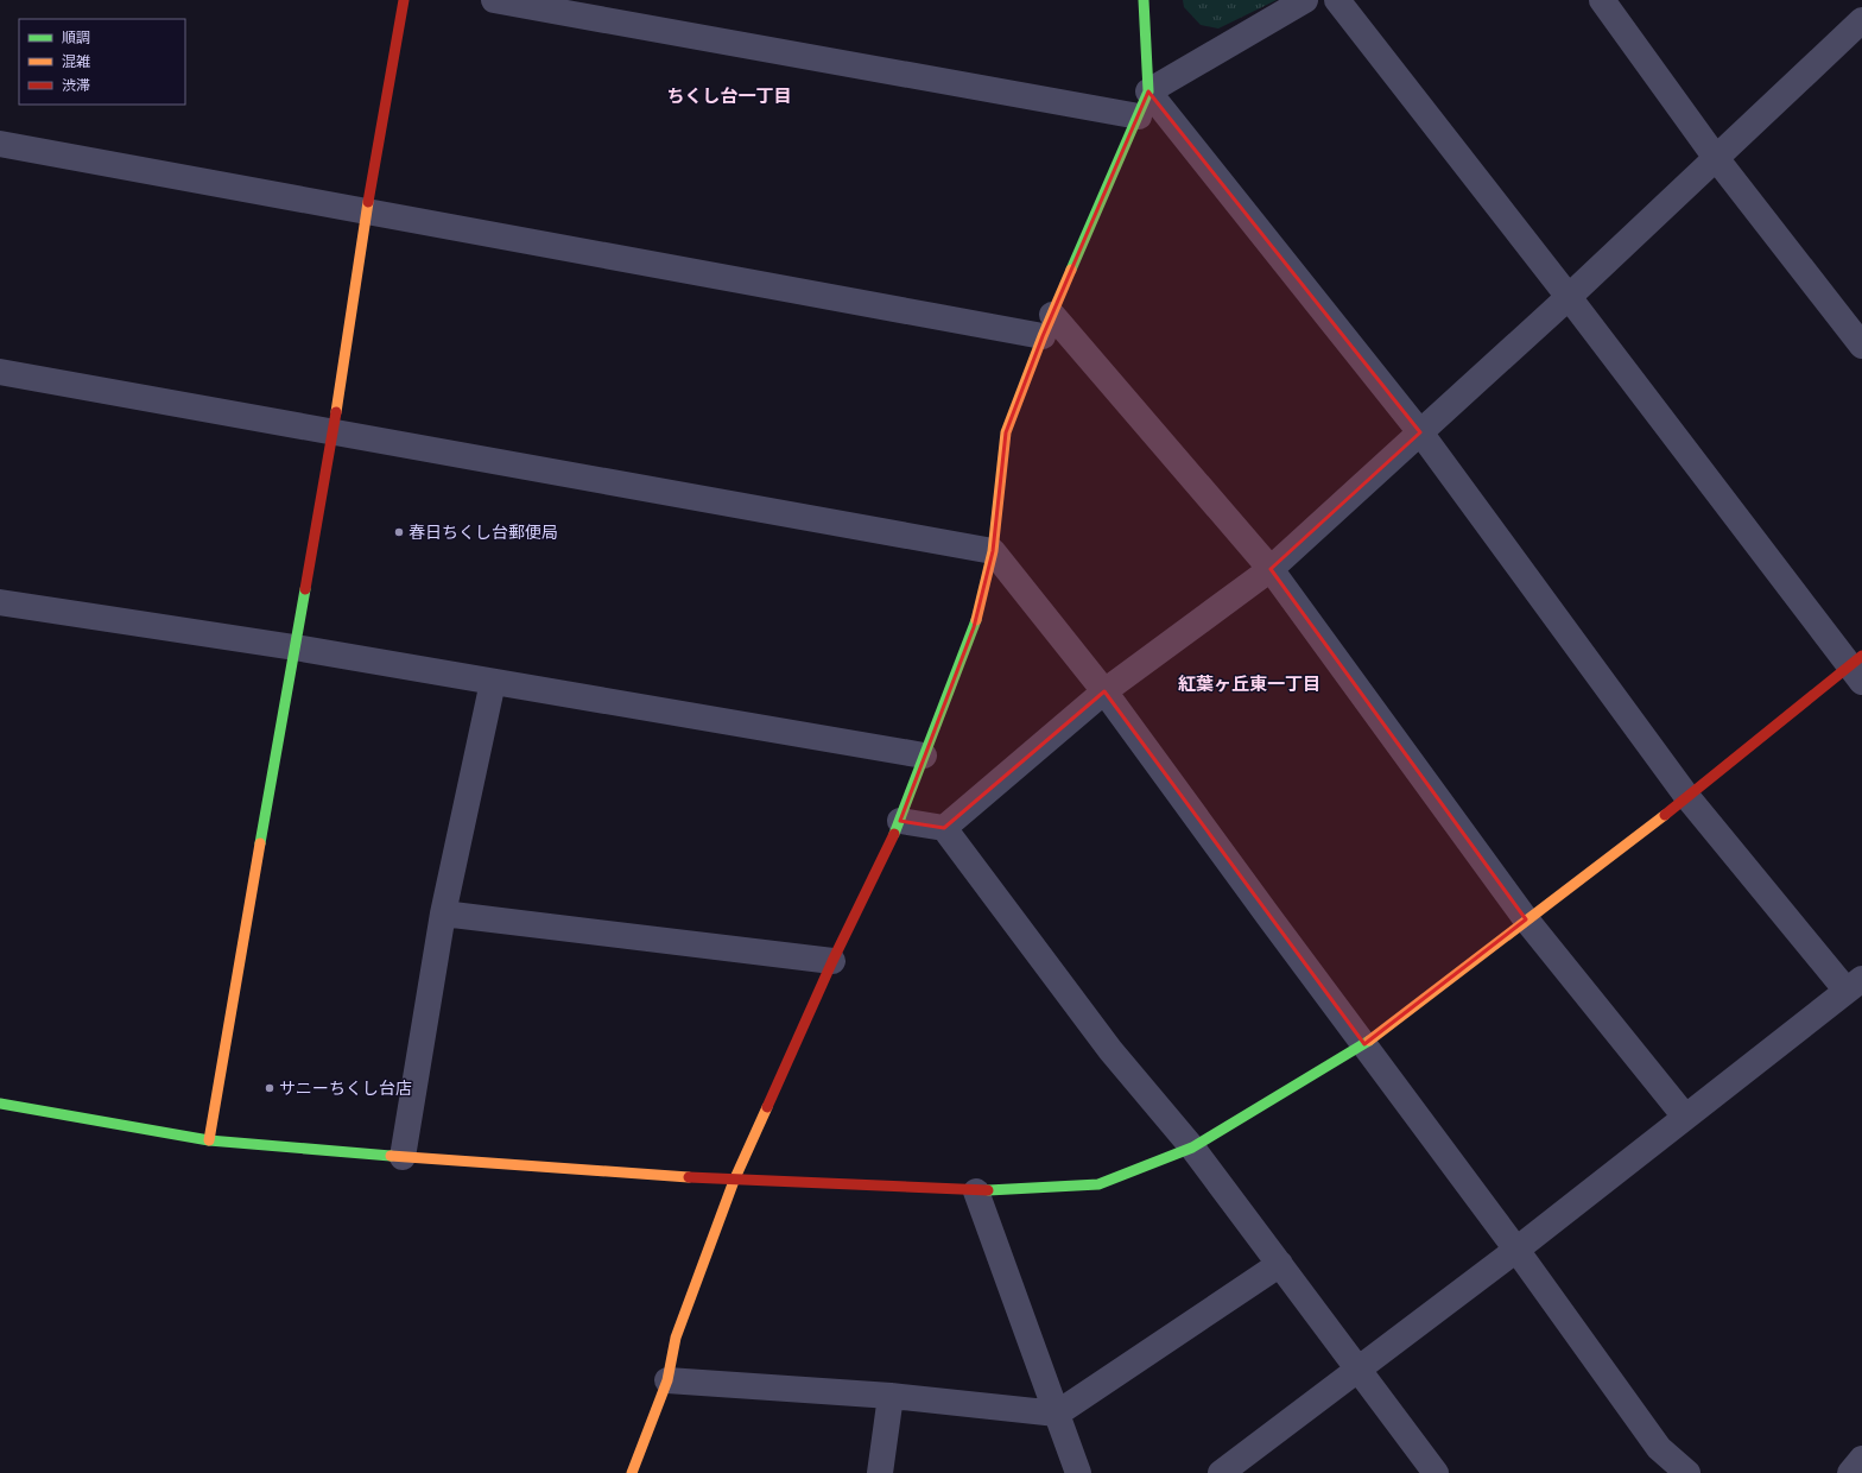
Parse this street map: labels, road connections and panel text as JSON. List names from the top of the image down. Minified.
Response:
{"districts":["ちくし台一丁目","紅葉ヶ丘東一丁目"],"places":["春日ちくし台郵便局","サニーちくし台店"],"legend":["順調","混雑","渋滞"]}
